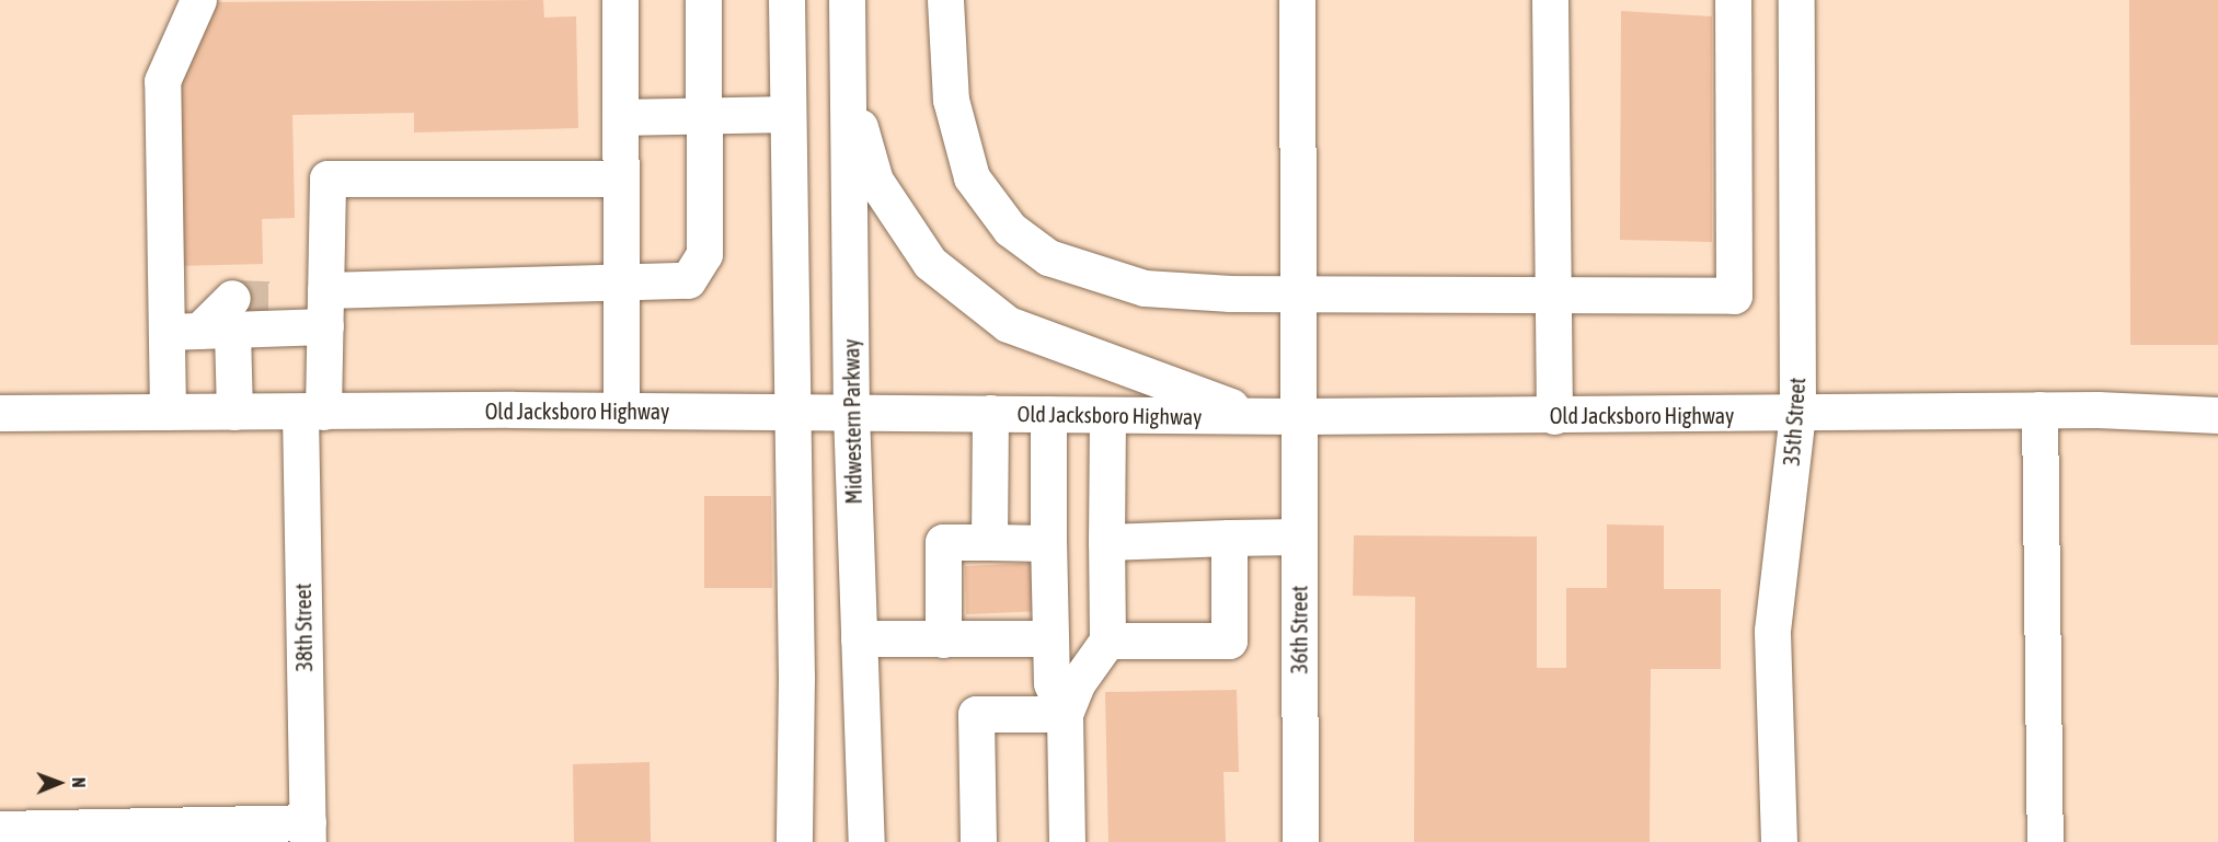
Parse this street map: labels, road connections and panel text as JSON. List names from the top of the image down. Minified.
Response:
{"streets":{"main road":["Old Jacksboro Highway","Midwestern Parkway","35th Street","38th Street","36th Street"]},"crossings":[["Old Jacksboro Highway","Midwestern Parkway"],["Old Jacksboro Highway","35th Street"],["Old Jacksboro Highway","38th Street"],["Old Jacksboro Highway","36th Street"]],"north":"right"}
